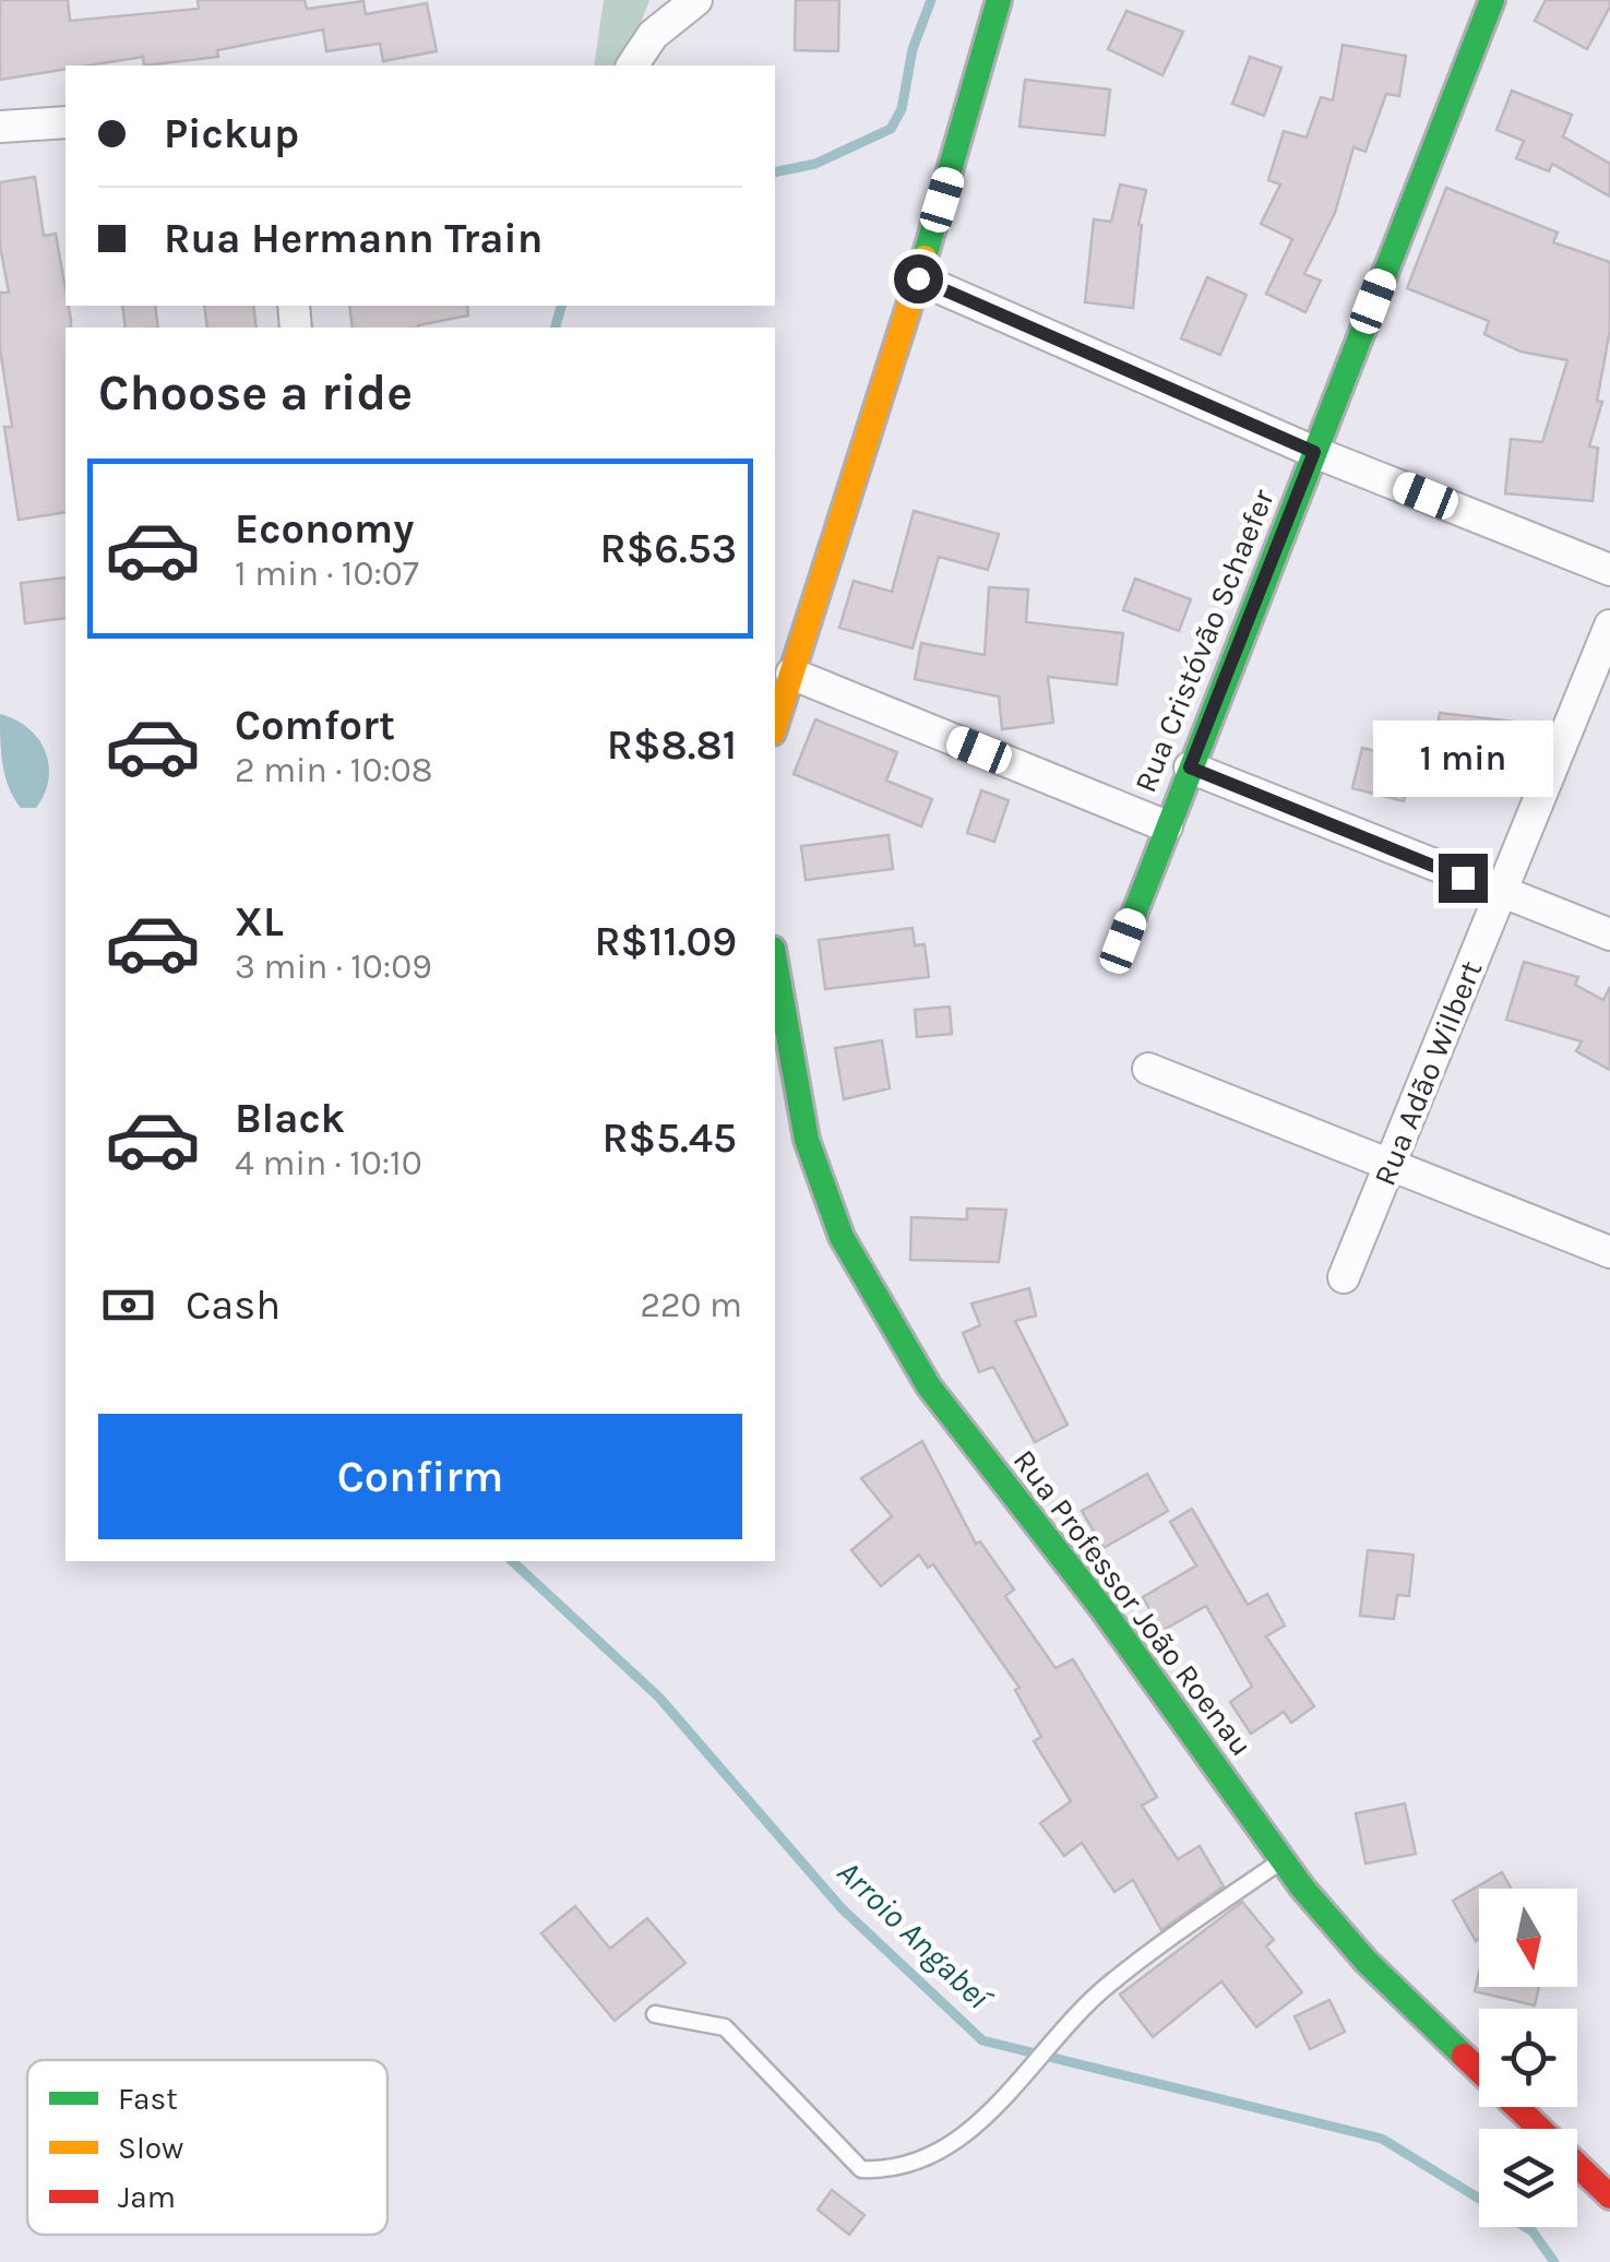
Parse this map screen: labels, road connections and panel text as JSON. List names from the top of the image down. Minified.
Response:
{"streets":{"street":["Rua Cristóvão Schaefer","Rua Adão Wilbert","Rua Professor João Roenau"]},"water":["Arroio Angabeí"],"legend":["Fast","Slow","Jam"],"north":"bottom","page":{"banner":["Pickup","Rua Hermann Train"],"heading":"Choose a ride","list":[{"name":"Economy","note":"1 min · 10:07","value":"R$6.53"},{"name":"Comfort","note":"2 min · 10:08","value":"R$8.81"},{"name":"XL","note":"3 min · 10:09","value":"R$11.09"},{"name":"Black","note":"4 min · 10:10","value":"R$5.45"}],"bubble":"1 min","pay":["Cash","220 m"],"buttons":"Confirm"}}
